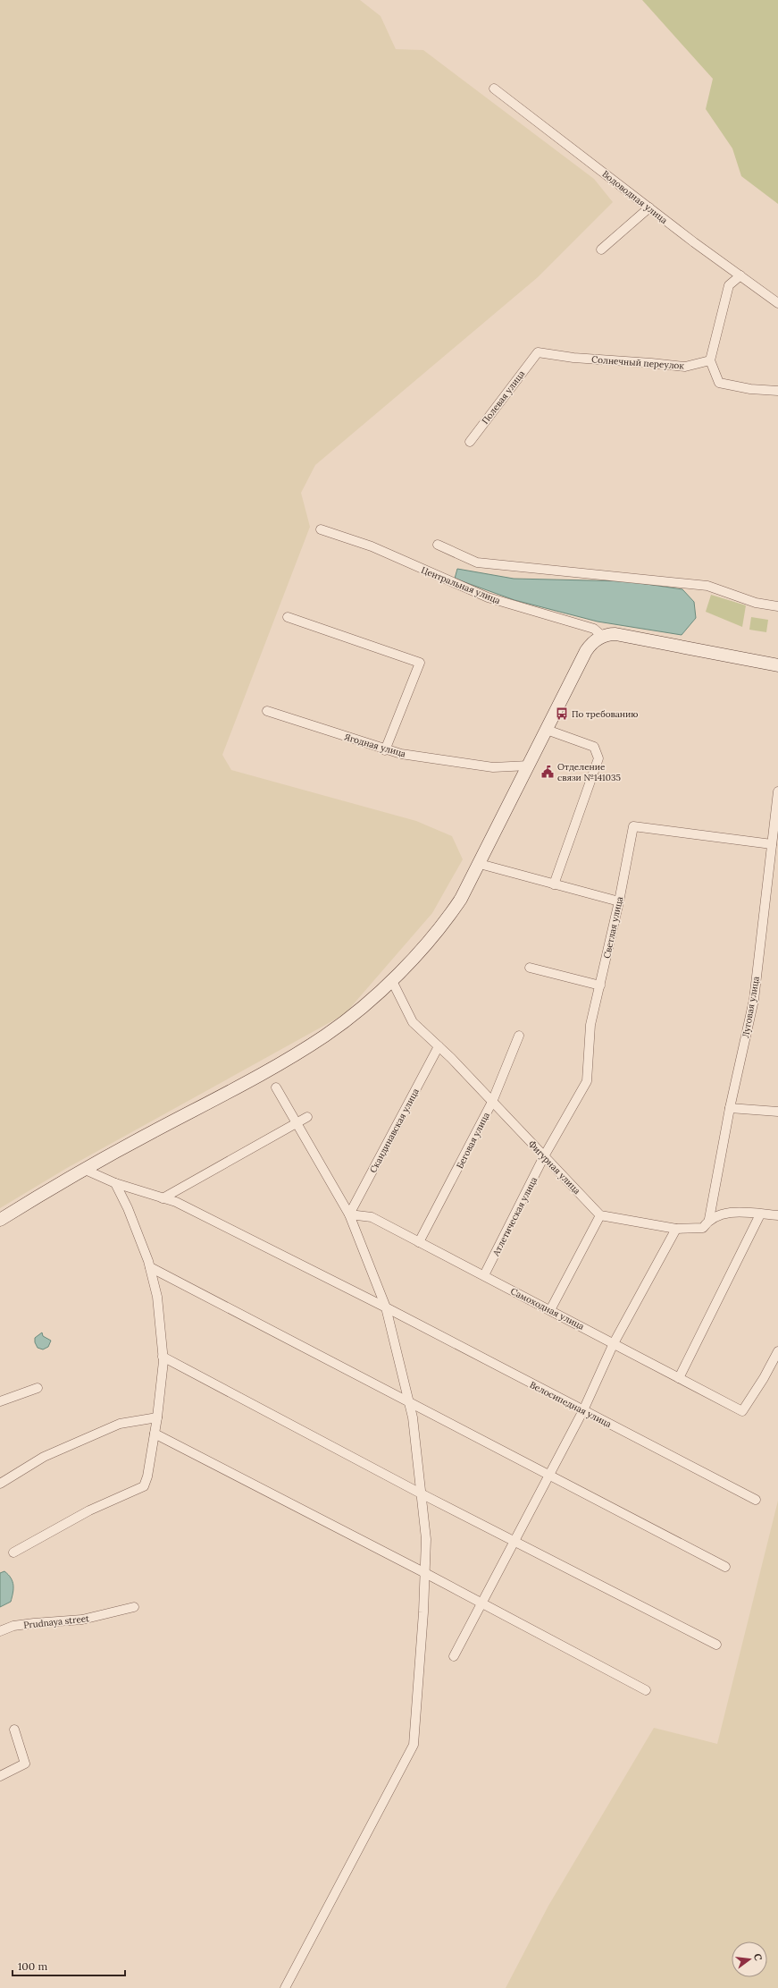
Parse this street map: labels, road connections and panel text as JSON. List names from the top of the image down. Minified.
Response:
{"streets":{"street":["Водоводная улица","Солнечный переулок","Полевая улица","Центральная улица","Ягодная улица","Светлая улица","Луговая улица","Скандинавская улица","Беговая улица","Фигурная улица","Атлетическая улица","Самоходная улица","Велосипедная улица","Prudnaya street"]},"crossings":[["Солнечный переулок","Полевая улица"],["Светлая улица","Луговая улица"],["Светлая улица","Фигурная улица"],["Светлая улица","Атлетическая улица"],["Скандинавская улица","Фигурная улица"],["Скандинавская улица","Самоходная улица"],["Беговая улица","Фигурная улица"],["Беговая улица","Самоходная улица"],["Фигурная улица","Атлетическая улица"],["Атлетическая улица","Самоходная улица"]],"places":{"bus stop":["По требованию"],"public building":["Отделение связи №141035"]},"scale_bar":"100 m","north":"right"}
